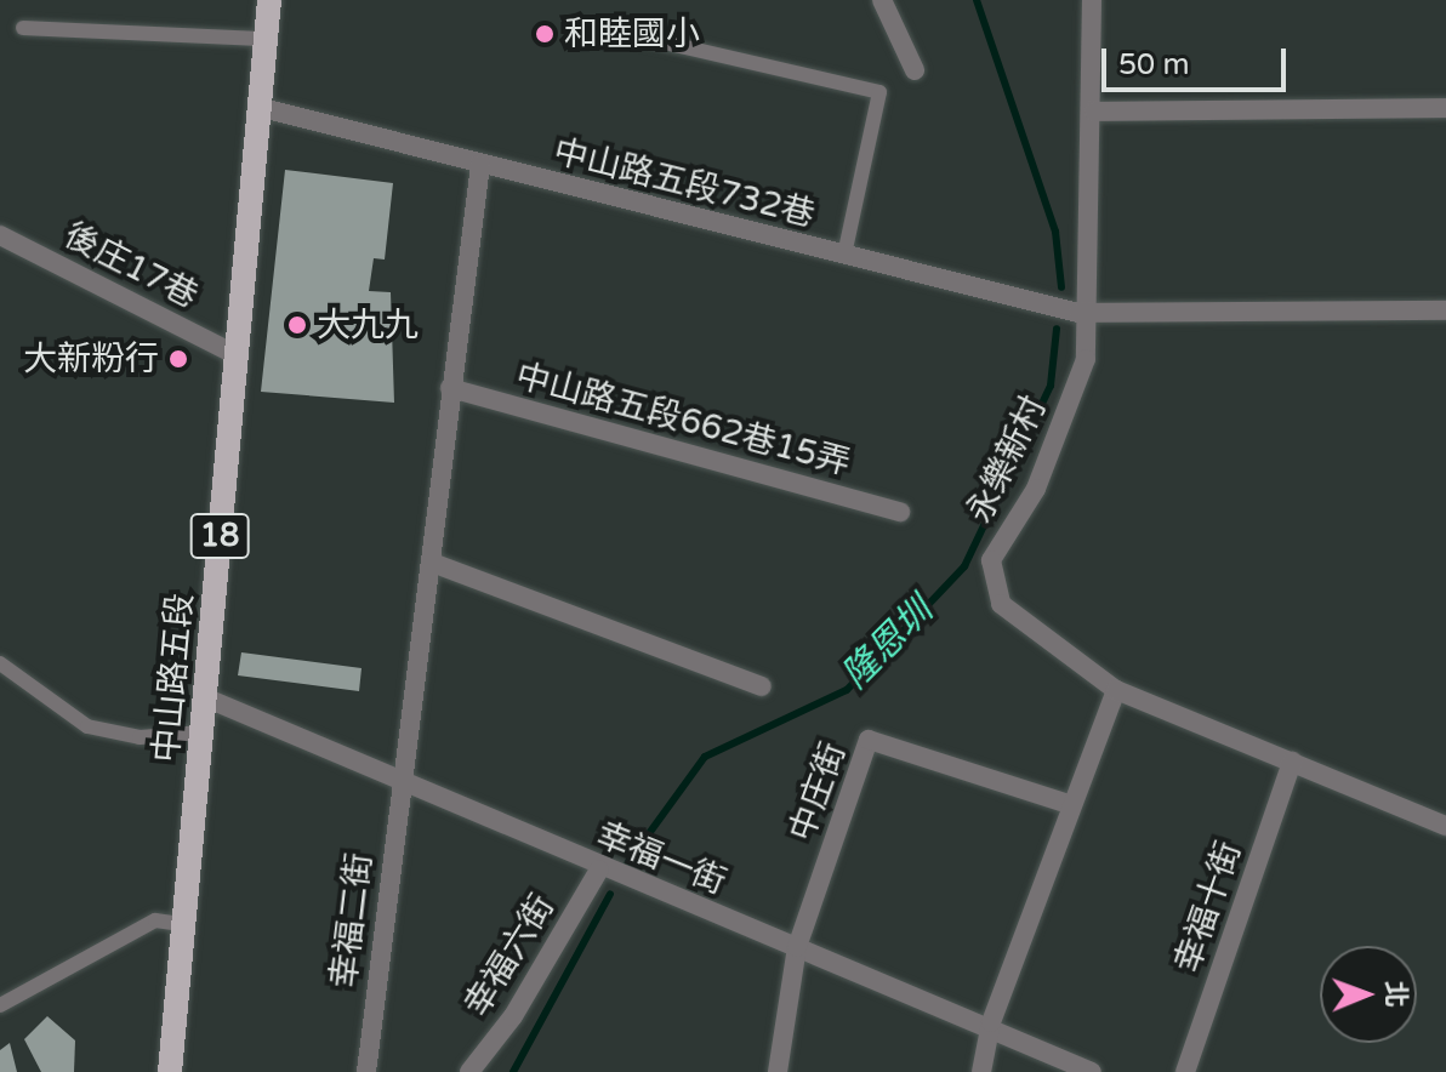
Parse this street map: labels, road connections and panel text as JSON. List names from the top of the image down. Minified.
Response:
{"streets":{"main road":["18","中山路五段"],"street":["中山路五段732巷","後庄17巷","中山路五段662巷15弄","永樂新村","中庄街","幸福一街","幸福十街","幸福二街","幸福六街"]},"crossings":[["中山路五段732巷","永樂新村"],["中山路五段732巷","中山路五段"],["後庄17巷","中山路五段"],["永樂新村","幸福十街"],["中山路五段","幸福一街"],["中庄街","幸福一街"],["幸福一街","幸福二街"],["幸福一街","幸福六街"]],"water":["隆恩圳"],"places":["和睦國小","大九九","大新粉行"],"scale_bar":"50 m","north":"right"}
